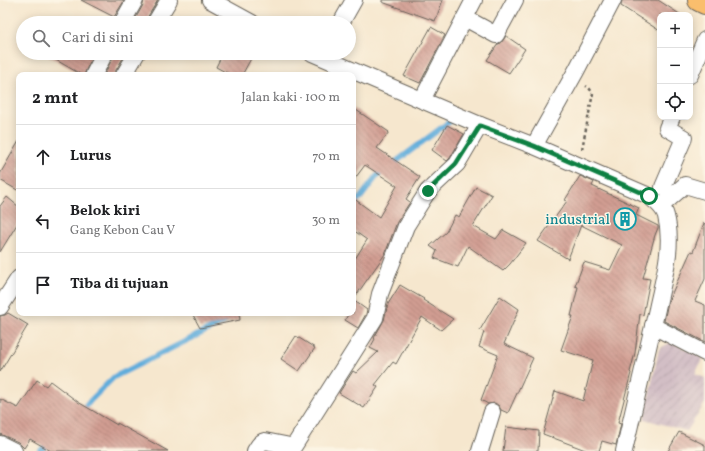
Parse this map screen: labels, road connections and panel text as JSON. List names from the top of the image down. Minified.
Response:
{"places":{"building":["industrial"]},"page":{"map_buttons":["+","−"],"search":"Cari di sini","heading":["2 mnt","Jalan kaki · 100 m"],"list":[["Lurus","70 m"],["Belok kiri","Gang Kebon Cau V","30 m"],"Tiba di tujuan"]}}
